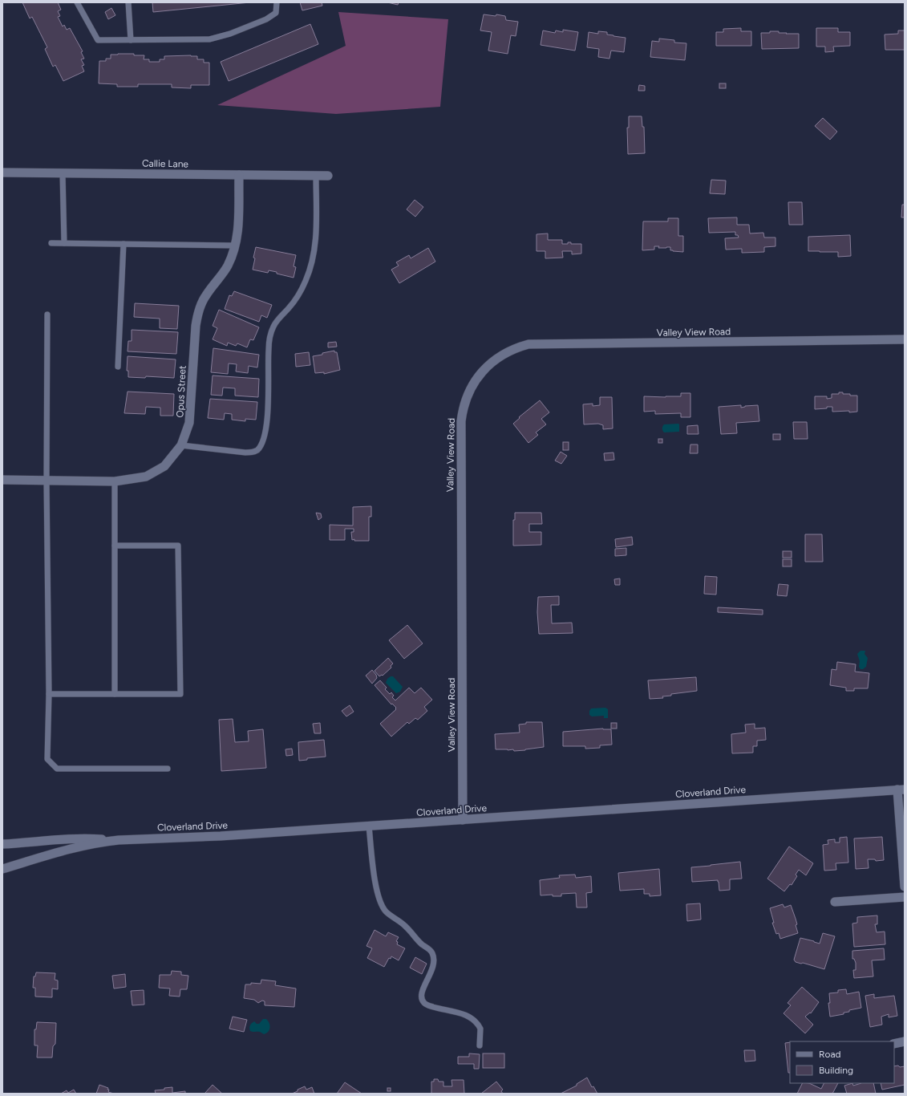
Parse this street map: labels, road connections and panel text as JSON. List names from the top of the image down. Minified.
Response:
{"streets":{"street":["Callie Lane","Valley View Road","Opus Street","Cloverland Drive"]},"crossings":[["Callie Lane","Opus Street"],["Valley View Road","Cloverland Drive"]],"legend":["Road","Building"]}
